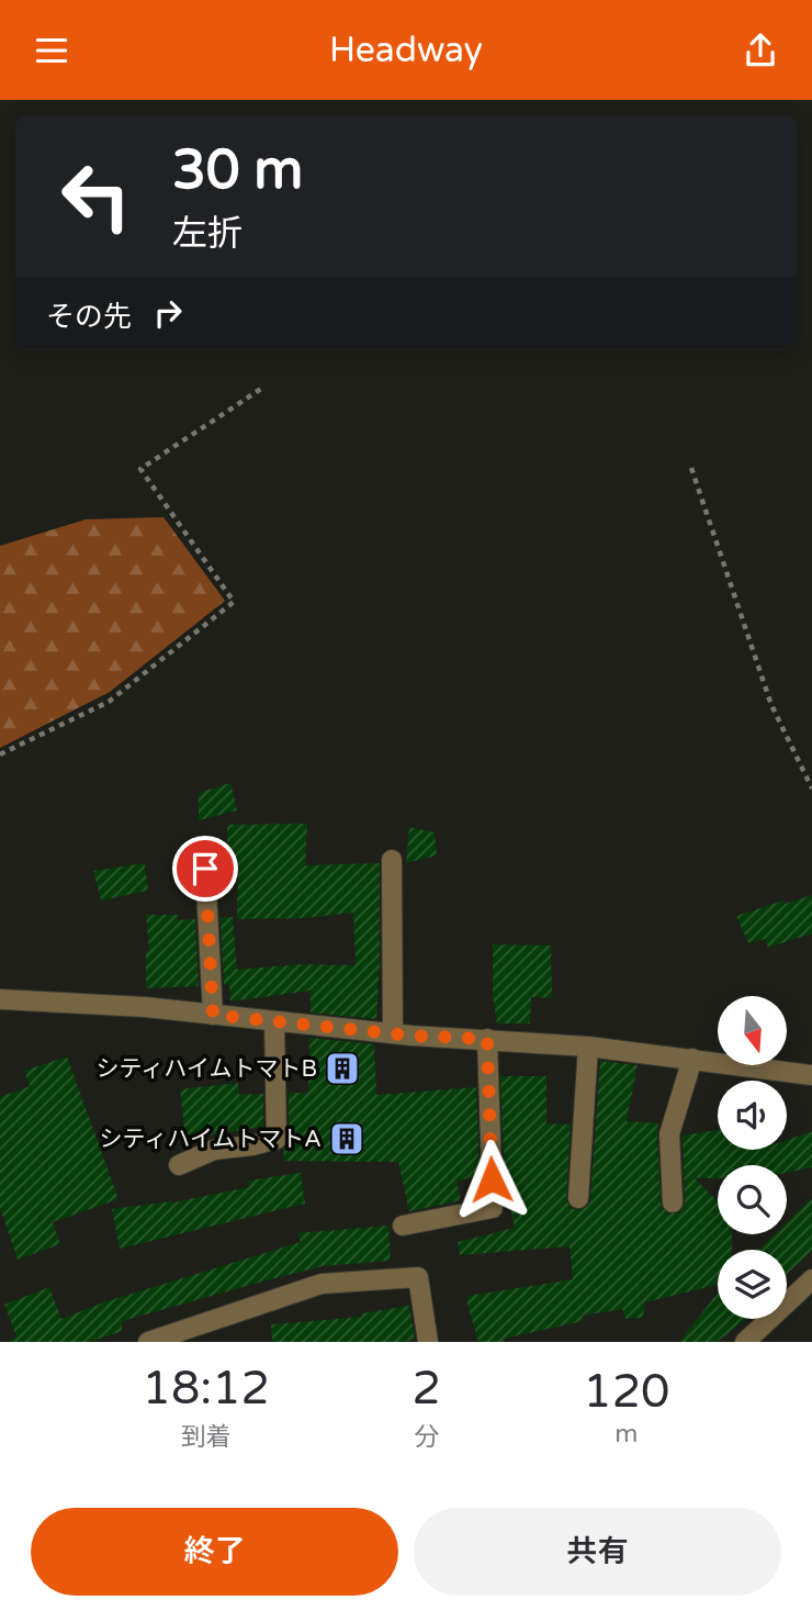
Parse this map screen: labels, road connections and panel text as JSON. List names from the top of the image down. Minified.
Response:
{"places":{"building":["シティハイムトマトB","シティハイムトマトA"]},"north":"bottom","page":{"header":"Headway","turn":["30 m","左折"],"then":"その先","eta":["18:12","到着","2","分","120","m"],"buttons":["終了","共有"]}}
